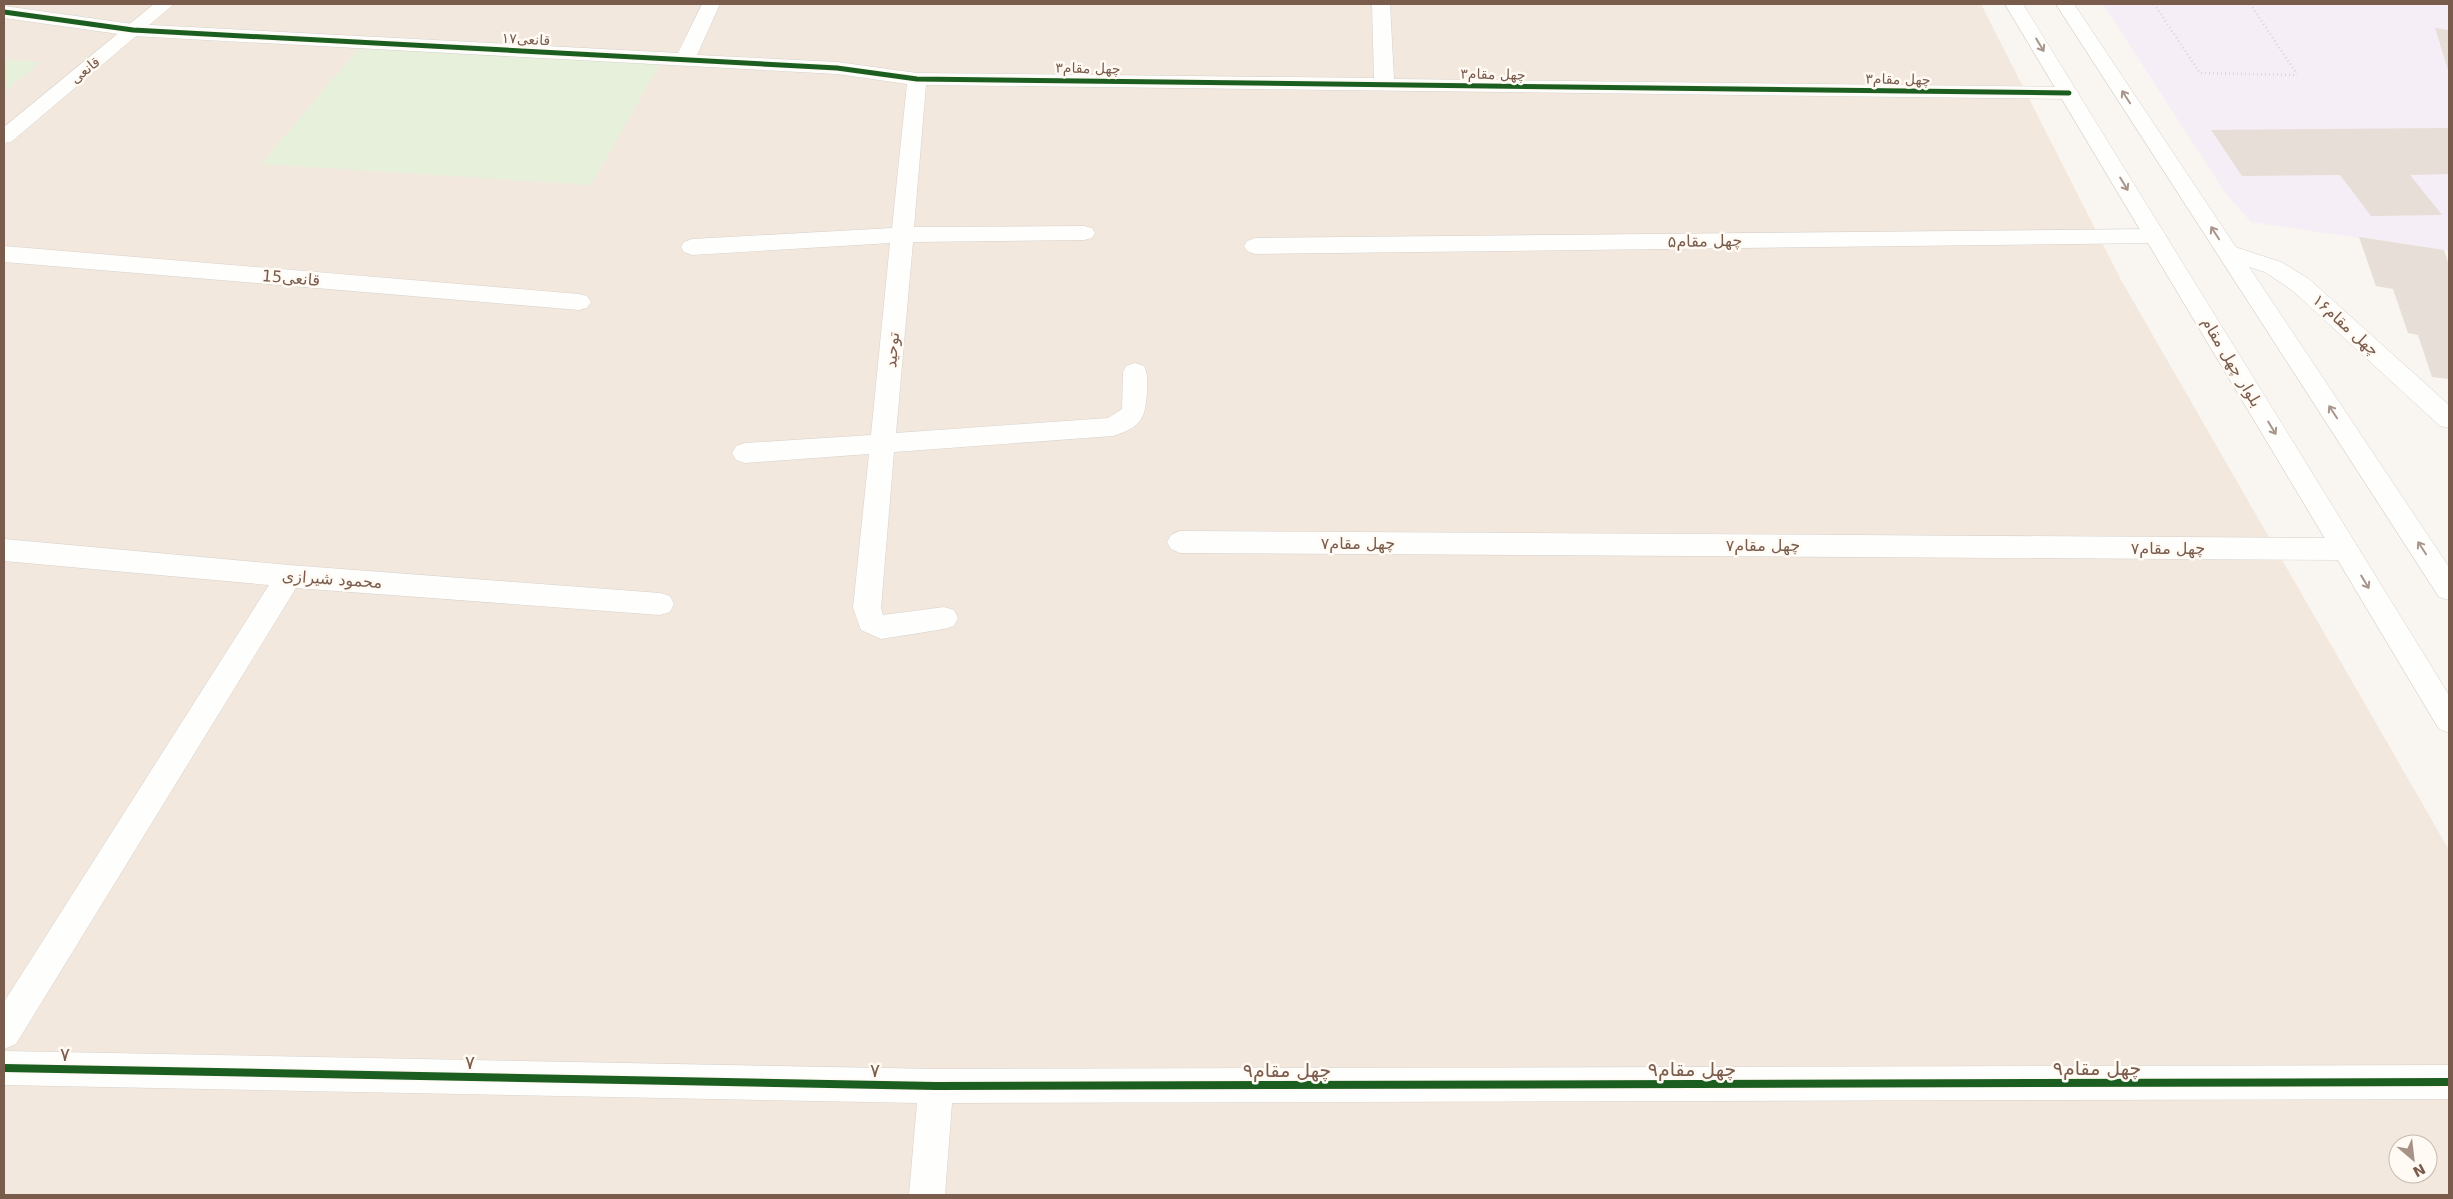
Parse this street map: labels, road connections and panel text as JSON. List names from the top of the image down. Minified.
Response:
{"streets":{"street":["۱۷قانعی","چهل مقام۳","قانعی","چهل مقام۵","15قانعی","چهل مقام۱۶","توحید","بلوار چهل مقام","چهل مقام۷","محمود شیرازی","۷","چهل مقام۹"]},"crossings":[["۱۷قانعی","چهل مقام۳"],["۱۷قانعی","قانعی"],["۱۷قانعی","توحید"],["چهل مقام۳","توحید"],["چهل مقام۳","بلوار چهل مقام"],["چهل مقام۵","بلوار چهل مقام"],["بلوار چهل مقام","چهل مقام۷"],["۷","چهل مقام۹"]],"north":"bottom right"}
